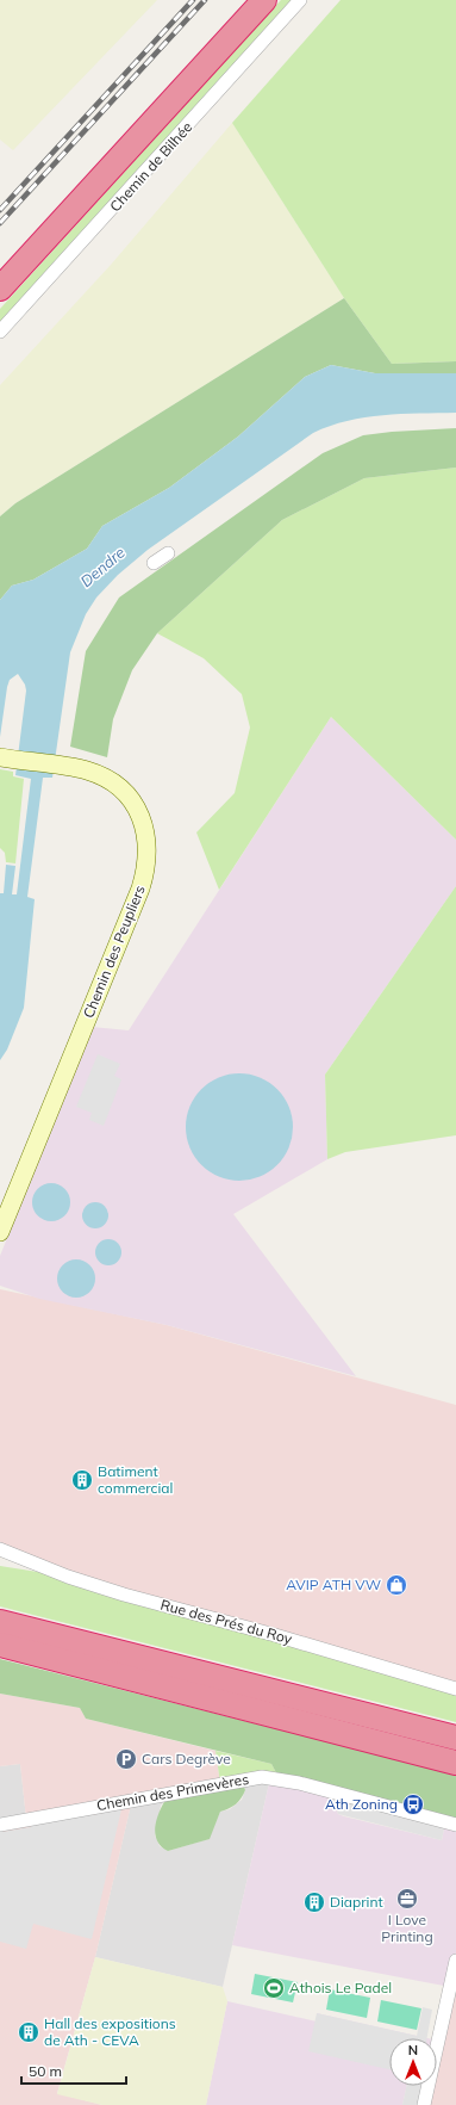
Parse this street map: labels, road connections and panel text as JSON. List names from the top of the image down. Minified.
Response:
{"streets":{"street":["Chemin de Bilhée","Chemin des Peupliers","Rue des Prés du Roy","Chemin des Primevères"]},"water":["Dendre"],"places":{"building":["Batiment commercial","Diaprint","Hall des expositions de Ath - CEVA"],"shop":["AVIP ATH VW"],"parking":["Cars Degrève"],"bus stop":["Ath Zoning"],"office":["I Love Printing"],"sports":["Athois Le Padel"]},"scale_bar":"50 m","north":"top"}
